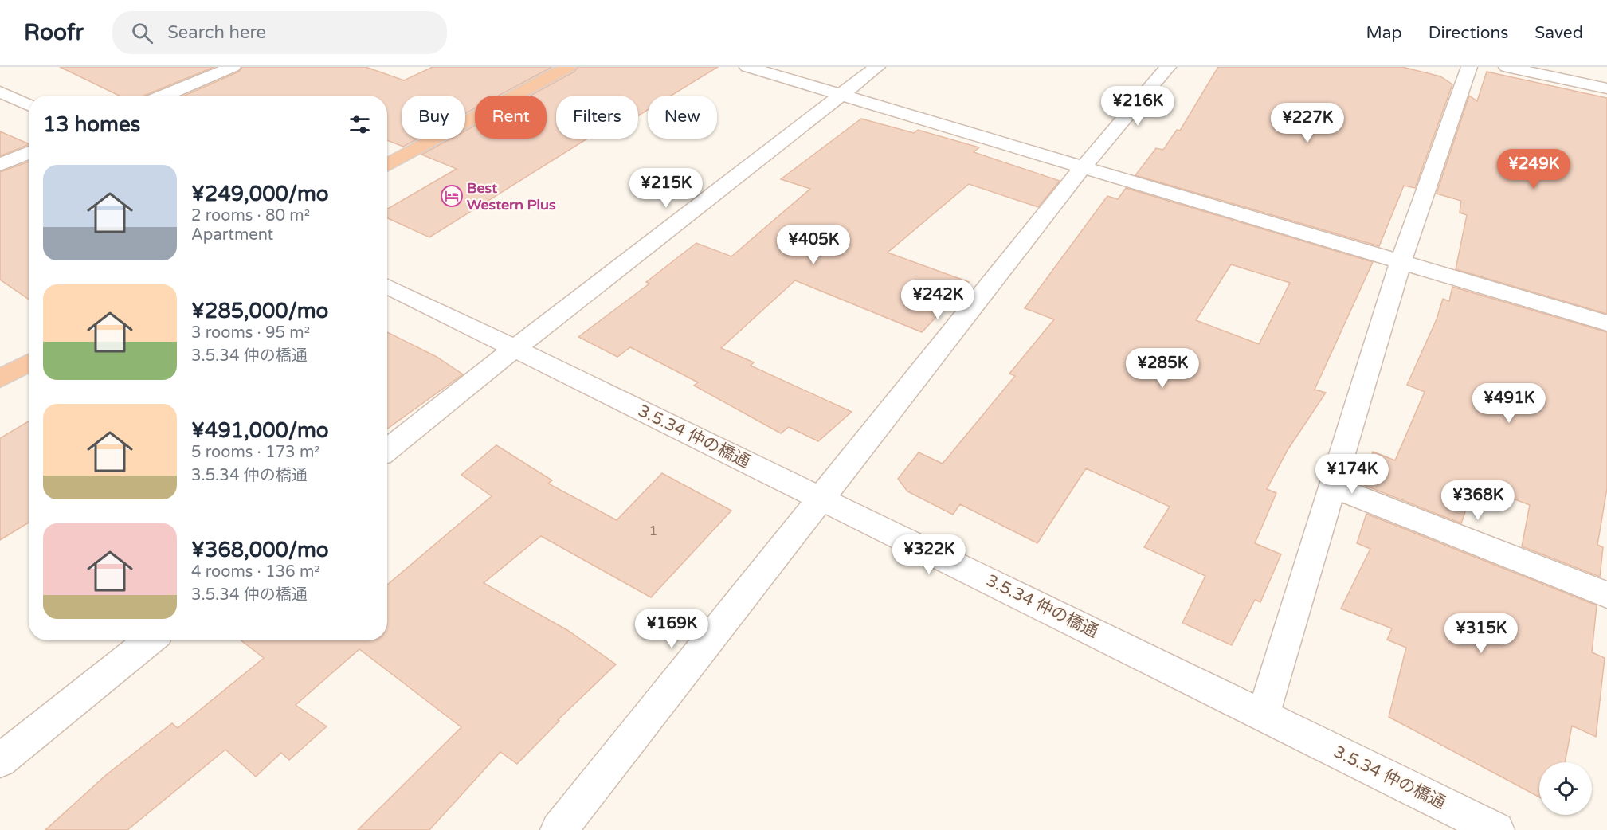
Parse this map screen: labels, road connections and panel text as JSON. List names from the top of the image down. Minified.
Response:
{"streets":{"street":["3.5.34 仲の橋通"]},"places":{"hotel":["Best Western Plus"]},"house_numbers":["1"],"page":{"header":"Roofr","search":"Search here","nav":["Map","Directions","Saved"],"price":["¥216K","¥227K","¥249K","¥215K","¥405K","¥242K","¥285K","¥491K","¥174K","¥368K","¥322K","¥169K","¥315K"],"chip":["Buy","Rent","Filters","New"],"heading":"13 homes","list":[{"name":"¥249,000/mo","note":"2 rooms · 80 m² · Apartment"},{"name":"¥285,000/mo","note":"3 rooms · 95 m² · 3.5.34 仲の橋通"},{"name":"¥491,000/mo","note":"5 rooms · 173 m² · 3.5.34 仲の橋通"},{"name":"¥368,000/mo","note":"4 rooms · 136 m² · 3.5.34 仲の橋通"}]}}
